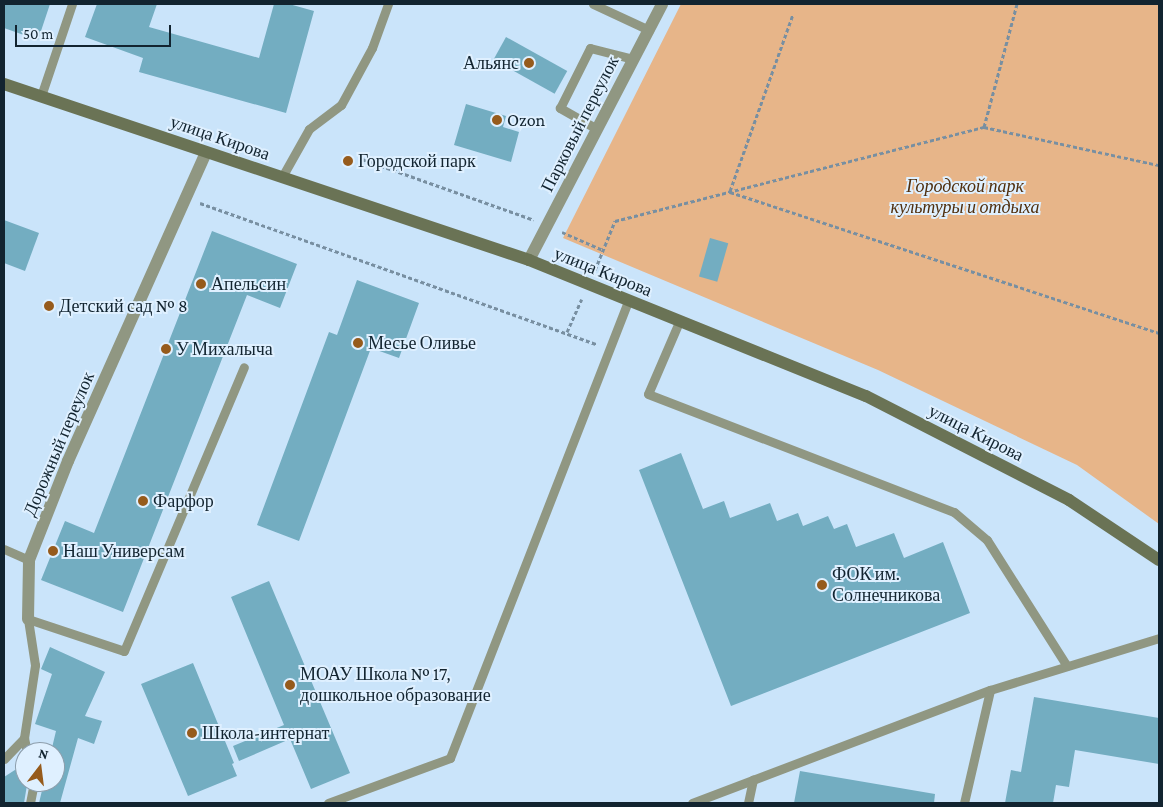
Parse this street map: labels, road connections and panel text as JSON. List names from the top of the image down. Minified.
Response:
{"streets":{"main road":["улица Кирова"],"street":["Парковый переулок","Дорожный переулок"]},"crossings":[["Парковый переулок","улица Кирова"],["улица Кирова","Дорожный переулок"]],"parks":["Городской парк культуры и отдыха"],"places":["Альянс","Ozon","Городской парк","Апельсин","Детский сад № 8","Месье Оливье","У Михалыча","Фарфор","Наш Универсам","ФОК им. Солнечникова","МОАУ Школа № 17, дошкольное образование","Школа-интернат"],"scale_bar":"50 m","north":"top"}
